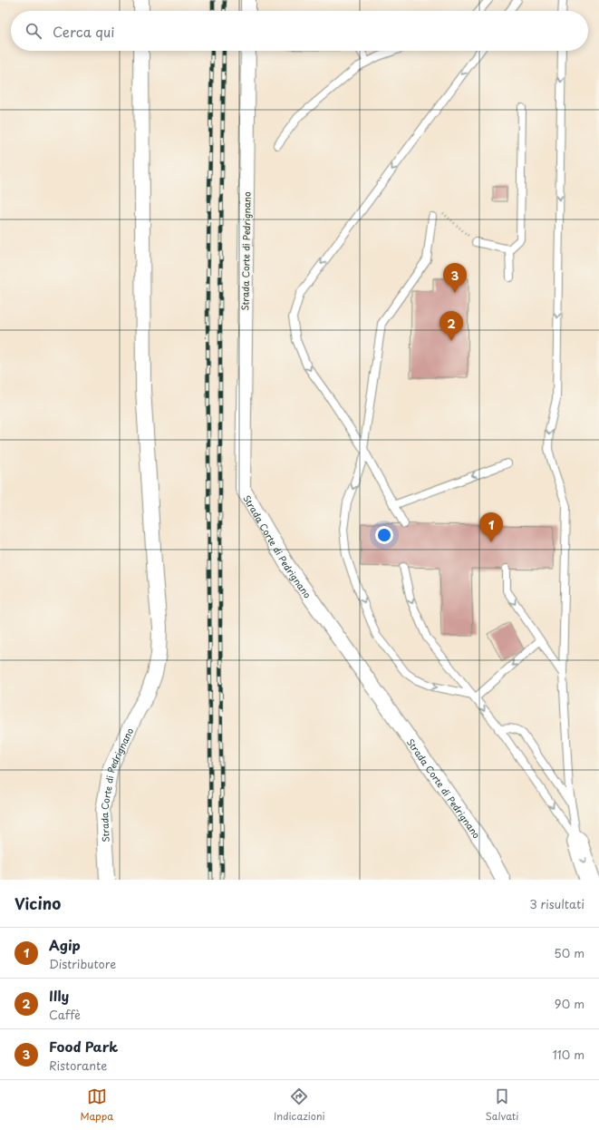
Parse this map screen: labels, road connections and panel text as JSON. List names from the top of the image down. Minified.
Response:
{"streets":{"street":["Strada Corte di Pedrignano"]},"page":{"search":"Cerca qui","pins":["3","2","1"],"heading":["Vicino","3 risultati"],"list":[{"mark":"1","name":"Agip","note":"Distributore","value":"50 m"},{"mark":"2","name":"Illy","note":"Caffè","value":"90 m"},{"mark":"3","name":"Food Park","note":"Ristorante","value":"110 m"}],"nav":["Mappa","Indicazioni","Salvati"]}}
